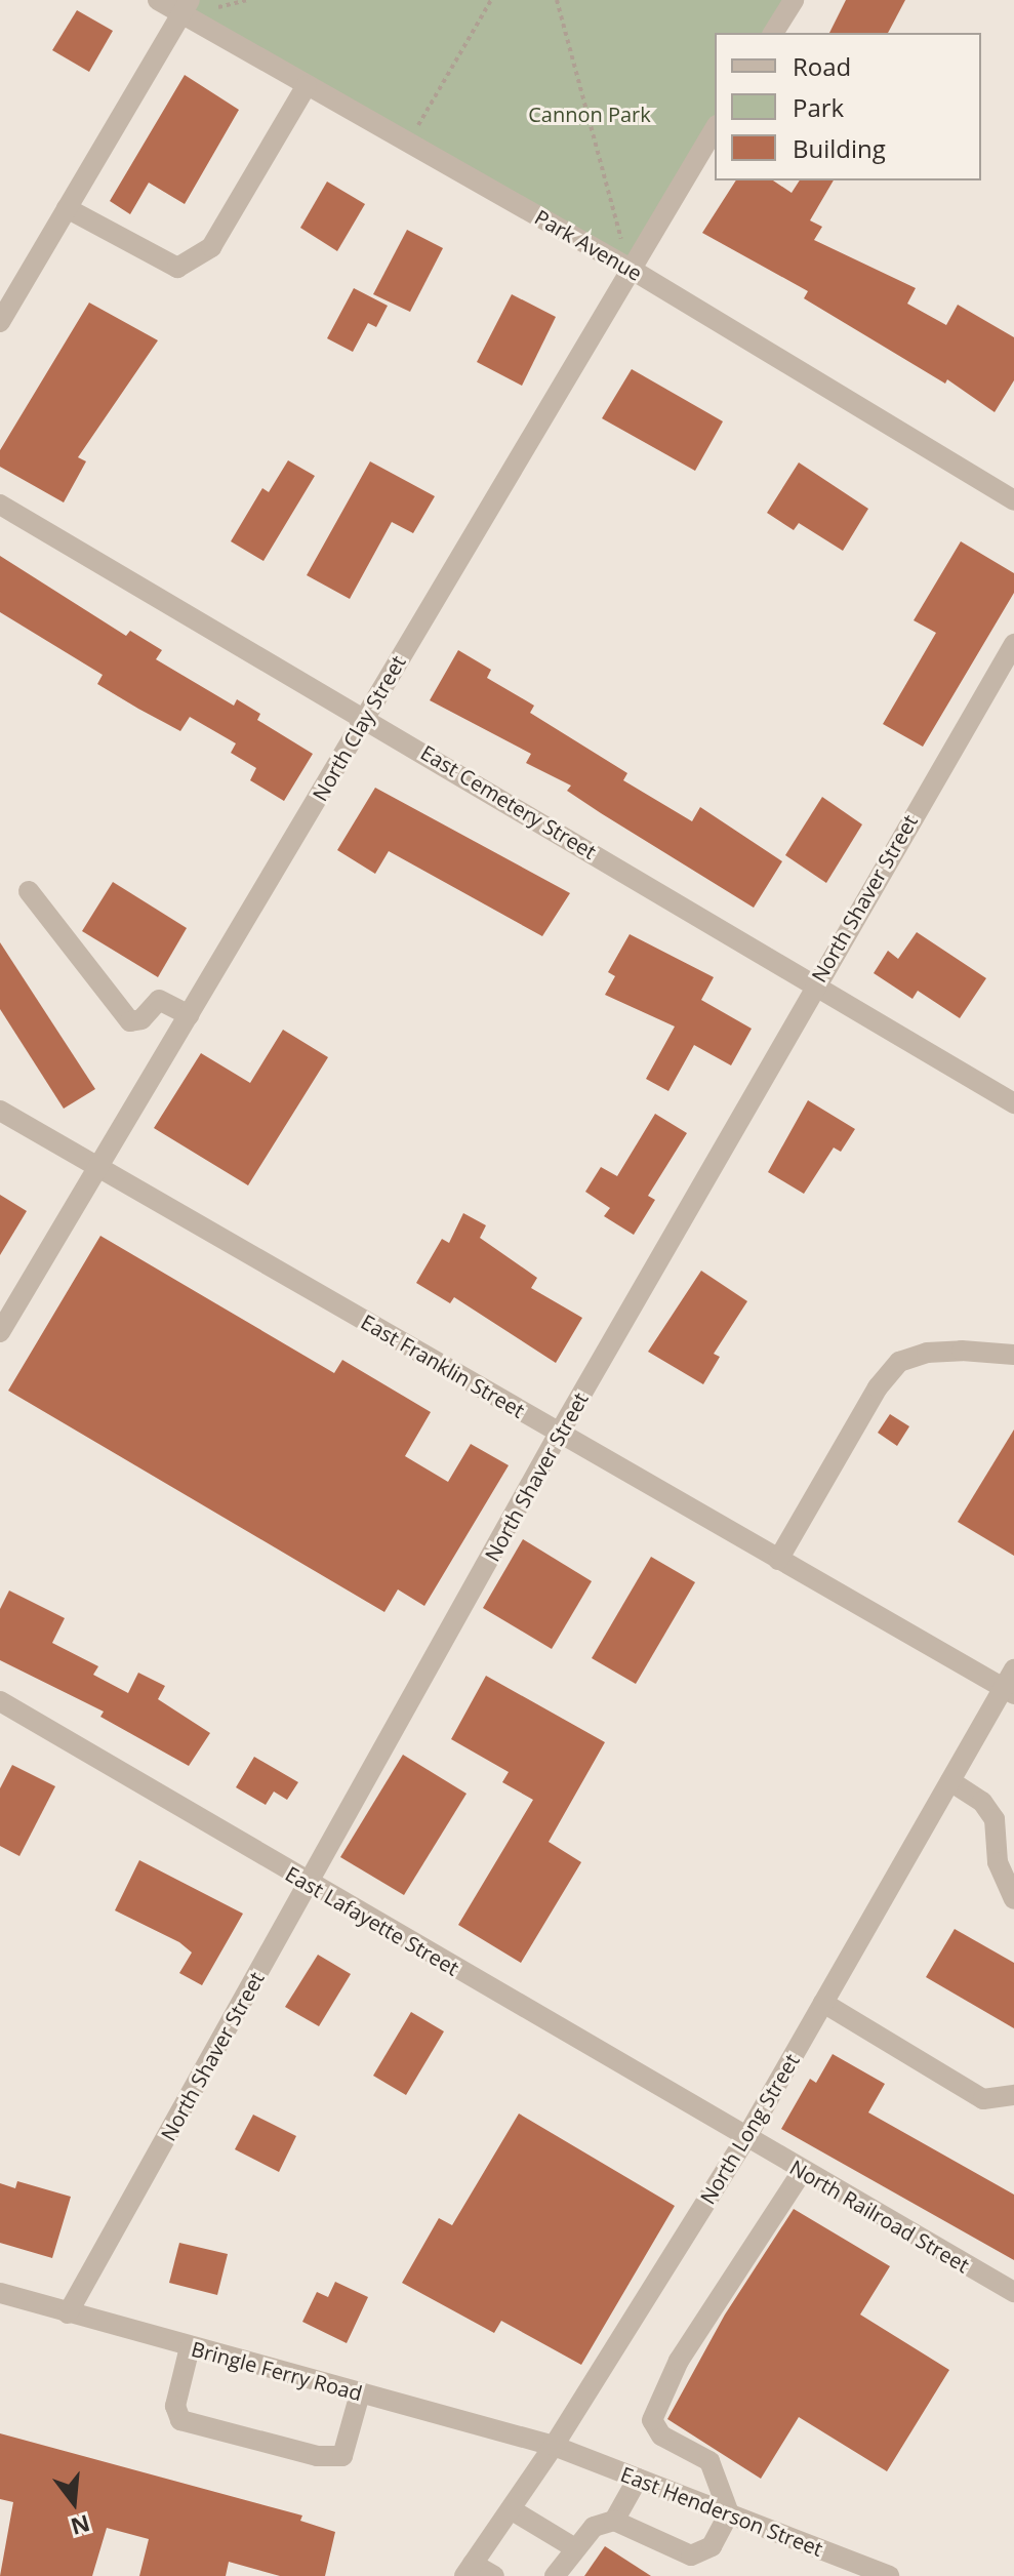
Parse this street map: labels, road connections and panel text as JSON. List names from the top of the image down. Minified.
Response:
{"streets":{"street":["Park Avenue","North Clay Street","East Cemetery Street","North Shaver Street","East Franklin Street","East Lafayette Street","North Long Street","North Railroad Street","Bringle Ferry Road","East Henderson Street"]},"crossings":[["Park Avenue","North Clay Street"],["North Clay Street","East Cemetery Street"],["North Clay Street","East Franklin Street"],["East Cemetery Street","North Shaver Street"],["North Shaver Street","East Franklin Street"],["North Shaver Street","East Lafayette Street"],["North Shaver Street","Bringle Ferry Road"],["East Franklin Street","North Long Street"],["East Lafayette Street","North Long Street"],["East Lafayette Street","North Railroad Street"],["North Long Street","North Railroad Street"],["North Long Street","Bringle Ferry Road"],["North Long Street","East Henderson Street"],["Bringle Ferry Road","East Henderson Street"]],"parks":["Cannon Park"],"legend":["Road","Park","Building"],"north":"bottom"}
